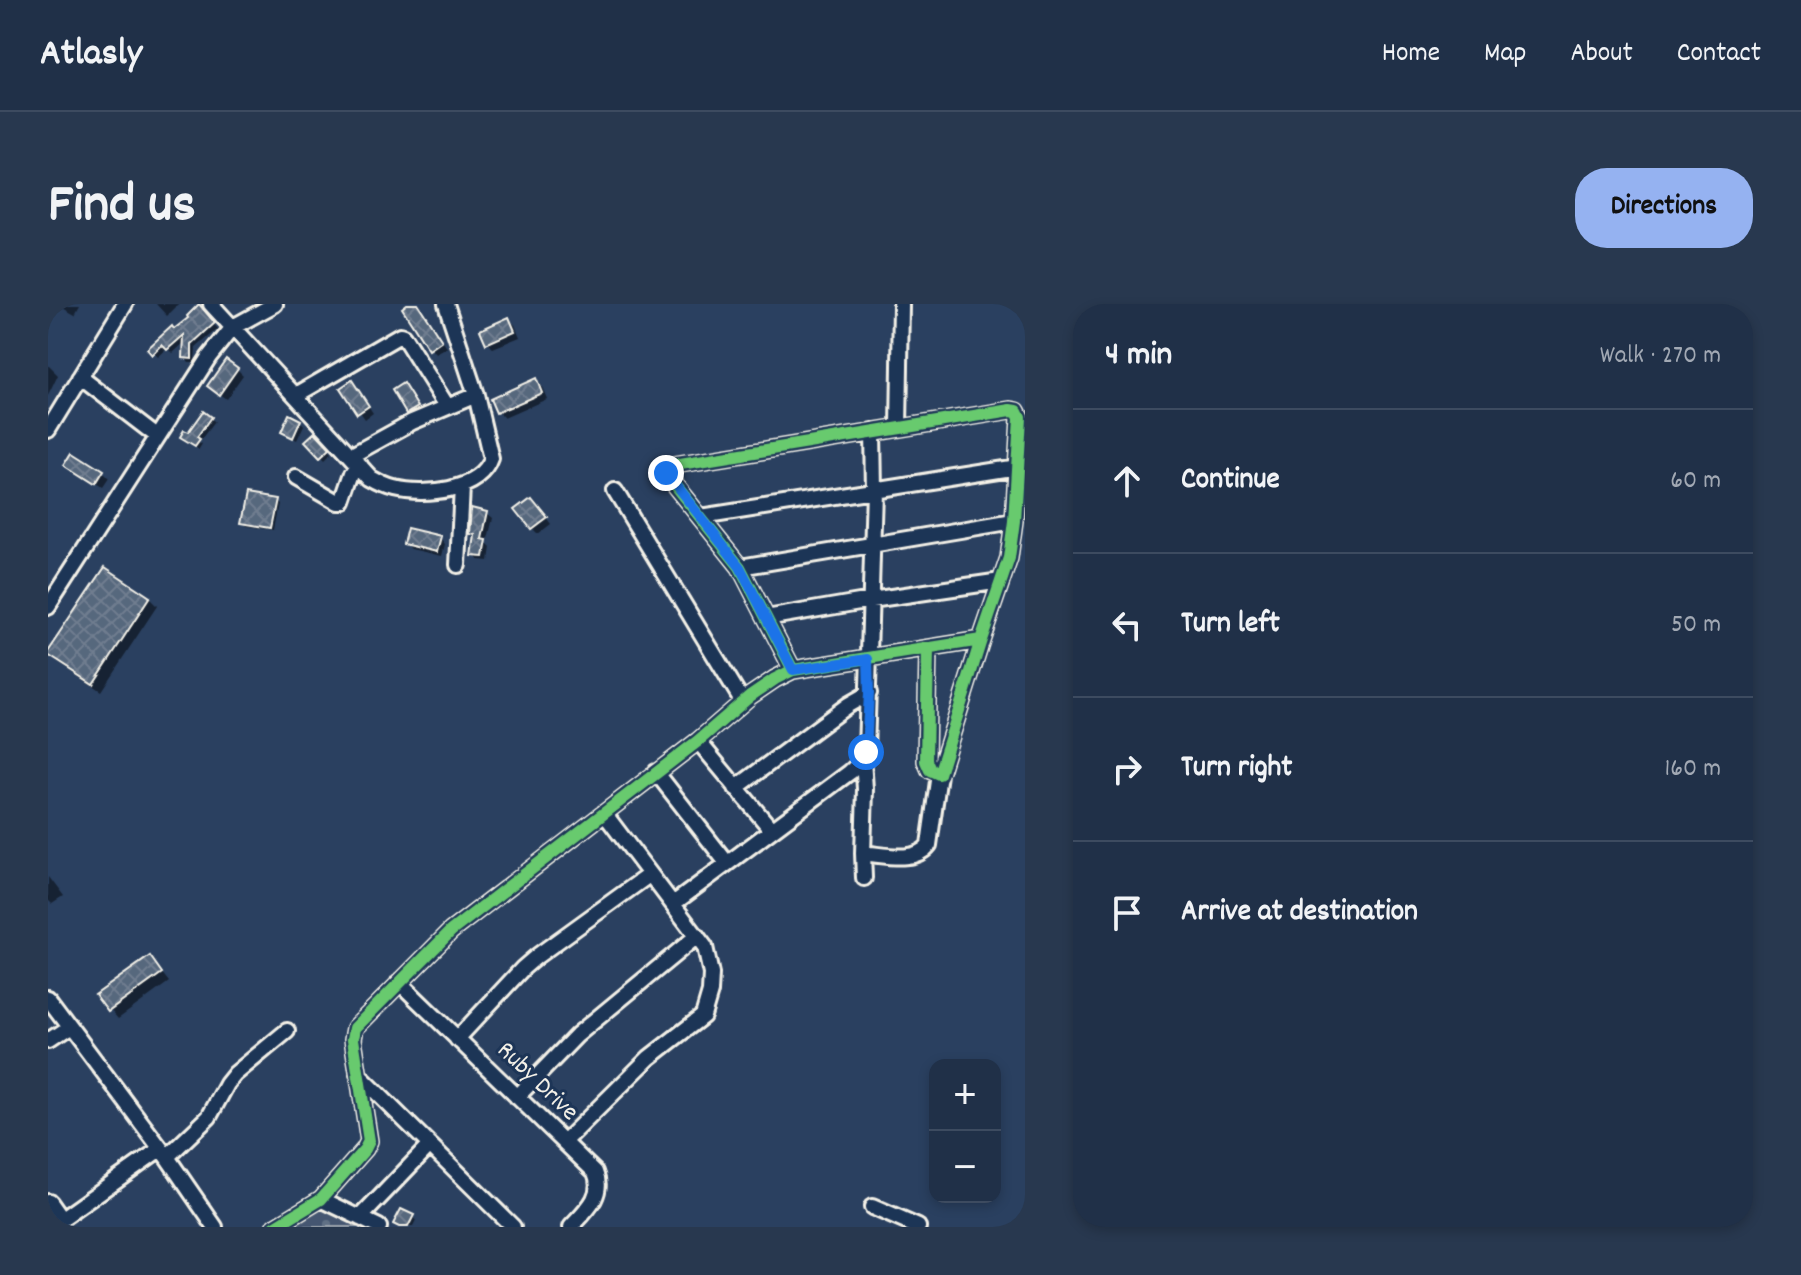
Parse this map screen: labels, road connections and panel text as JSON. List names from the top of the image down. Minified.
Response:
{"streets":{"street":["Ruby Drive"]},"page":{"header":"Atlasly","nav":["Home","Map","About","Contact"],"title":"Find us","buttons":"Directions","heading":["4 min","Walk · 270 m"],"list":[["Continue","60 m"],["Turn left","50 m"],["Turn right","160 m"],"Arrive at destination"],"map_buttons":["+","−"]}}
